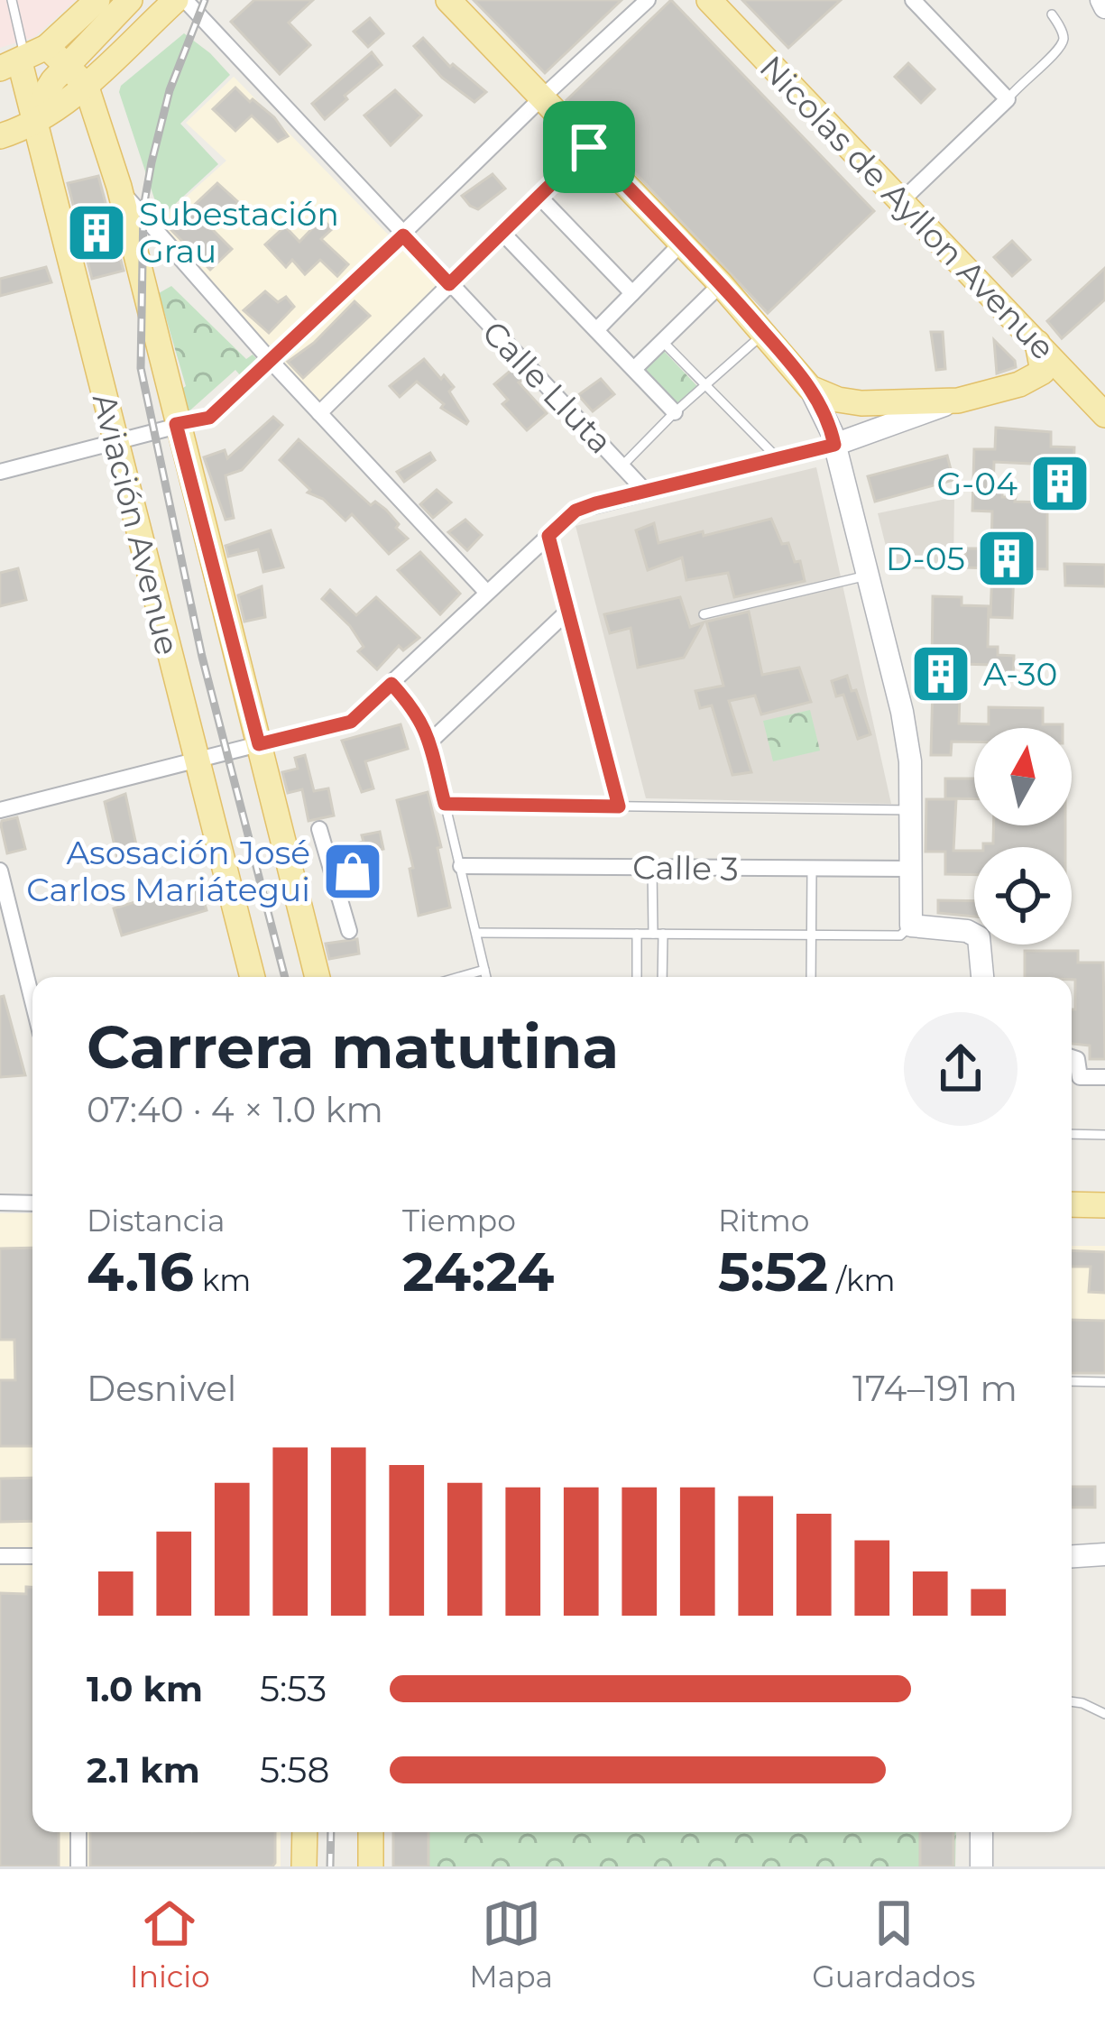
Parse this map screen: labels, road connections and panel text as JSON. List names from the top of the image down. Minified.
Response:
{"streets":{"main road":["Nicolas de Ayllon Avenue","Aviación Avenue"],"street":["Calle Lluta","Calle 3"]},"places":{"building":["Subestación Grau","G-04","D-05","A-30"],"shop":["Asosación José Carlos Mariátegui"]},"north":"top","page":{"heading":["Carrera matutina","07:40 · 4 × 1.0 km"],"stats":[["Distancia","4.16 km"],["Tiempo","24:24"],["Ritmo","5:52 /km"]],"chart":["Desnivel","174–191 m"],"list":[{"name":"1.0 km","note":"5:53"},{"name":"2.1 km","note":"5:58"}],"tabs":["Inicio","Mapa","Guardados"]}}
